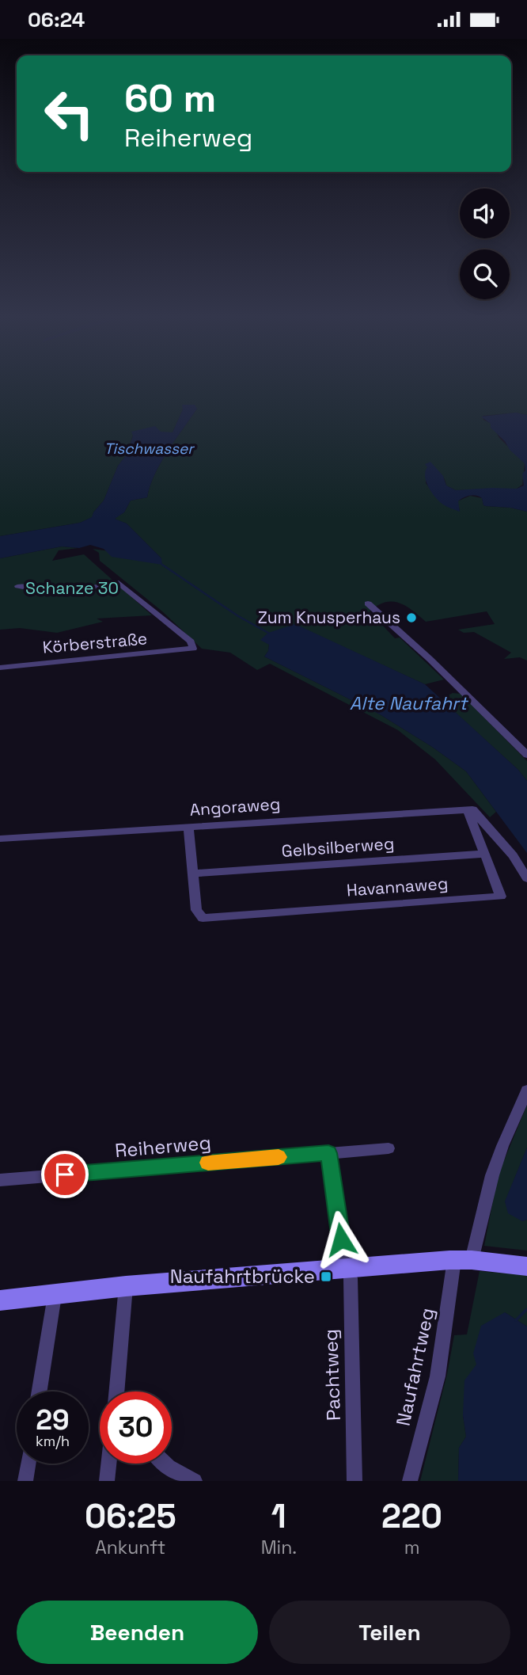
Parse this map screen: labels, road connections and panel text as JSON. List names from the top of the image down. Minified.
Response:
{"streets":{"street":["Körberstraße","Angoraweg","Gelbsilberweg","Havannaweg","Reiherweg","Naufahrtweg","Pachtweg"]},"crossings":[["Angoraweg","Havannaweg"],["Gelbsilberweg","Havannaweg"]],"water":["Tischwasser","Alte Naufahrt"],"parks":["Schanze 30"],"places":{"other":["Zum Knusperhaus"],"transit":["Naufahrtbrücke"]},"page":{"status":"06:24","turn":["60 m","Reiherweg"],"speed":"29 km/h","limit":"30","eta":["06:25","Ankunft","1","Min.","220","m"],"buttons":["Beenden","Teilen"]}}
